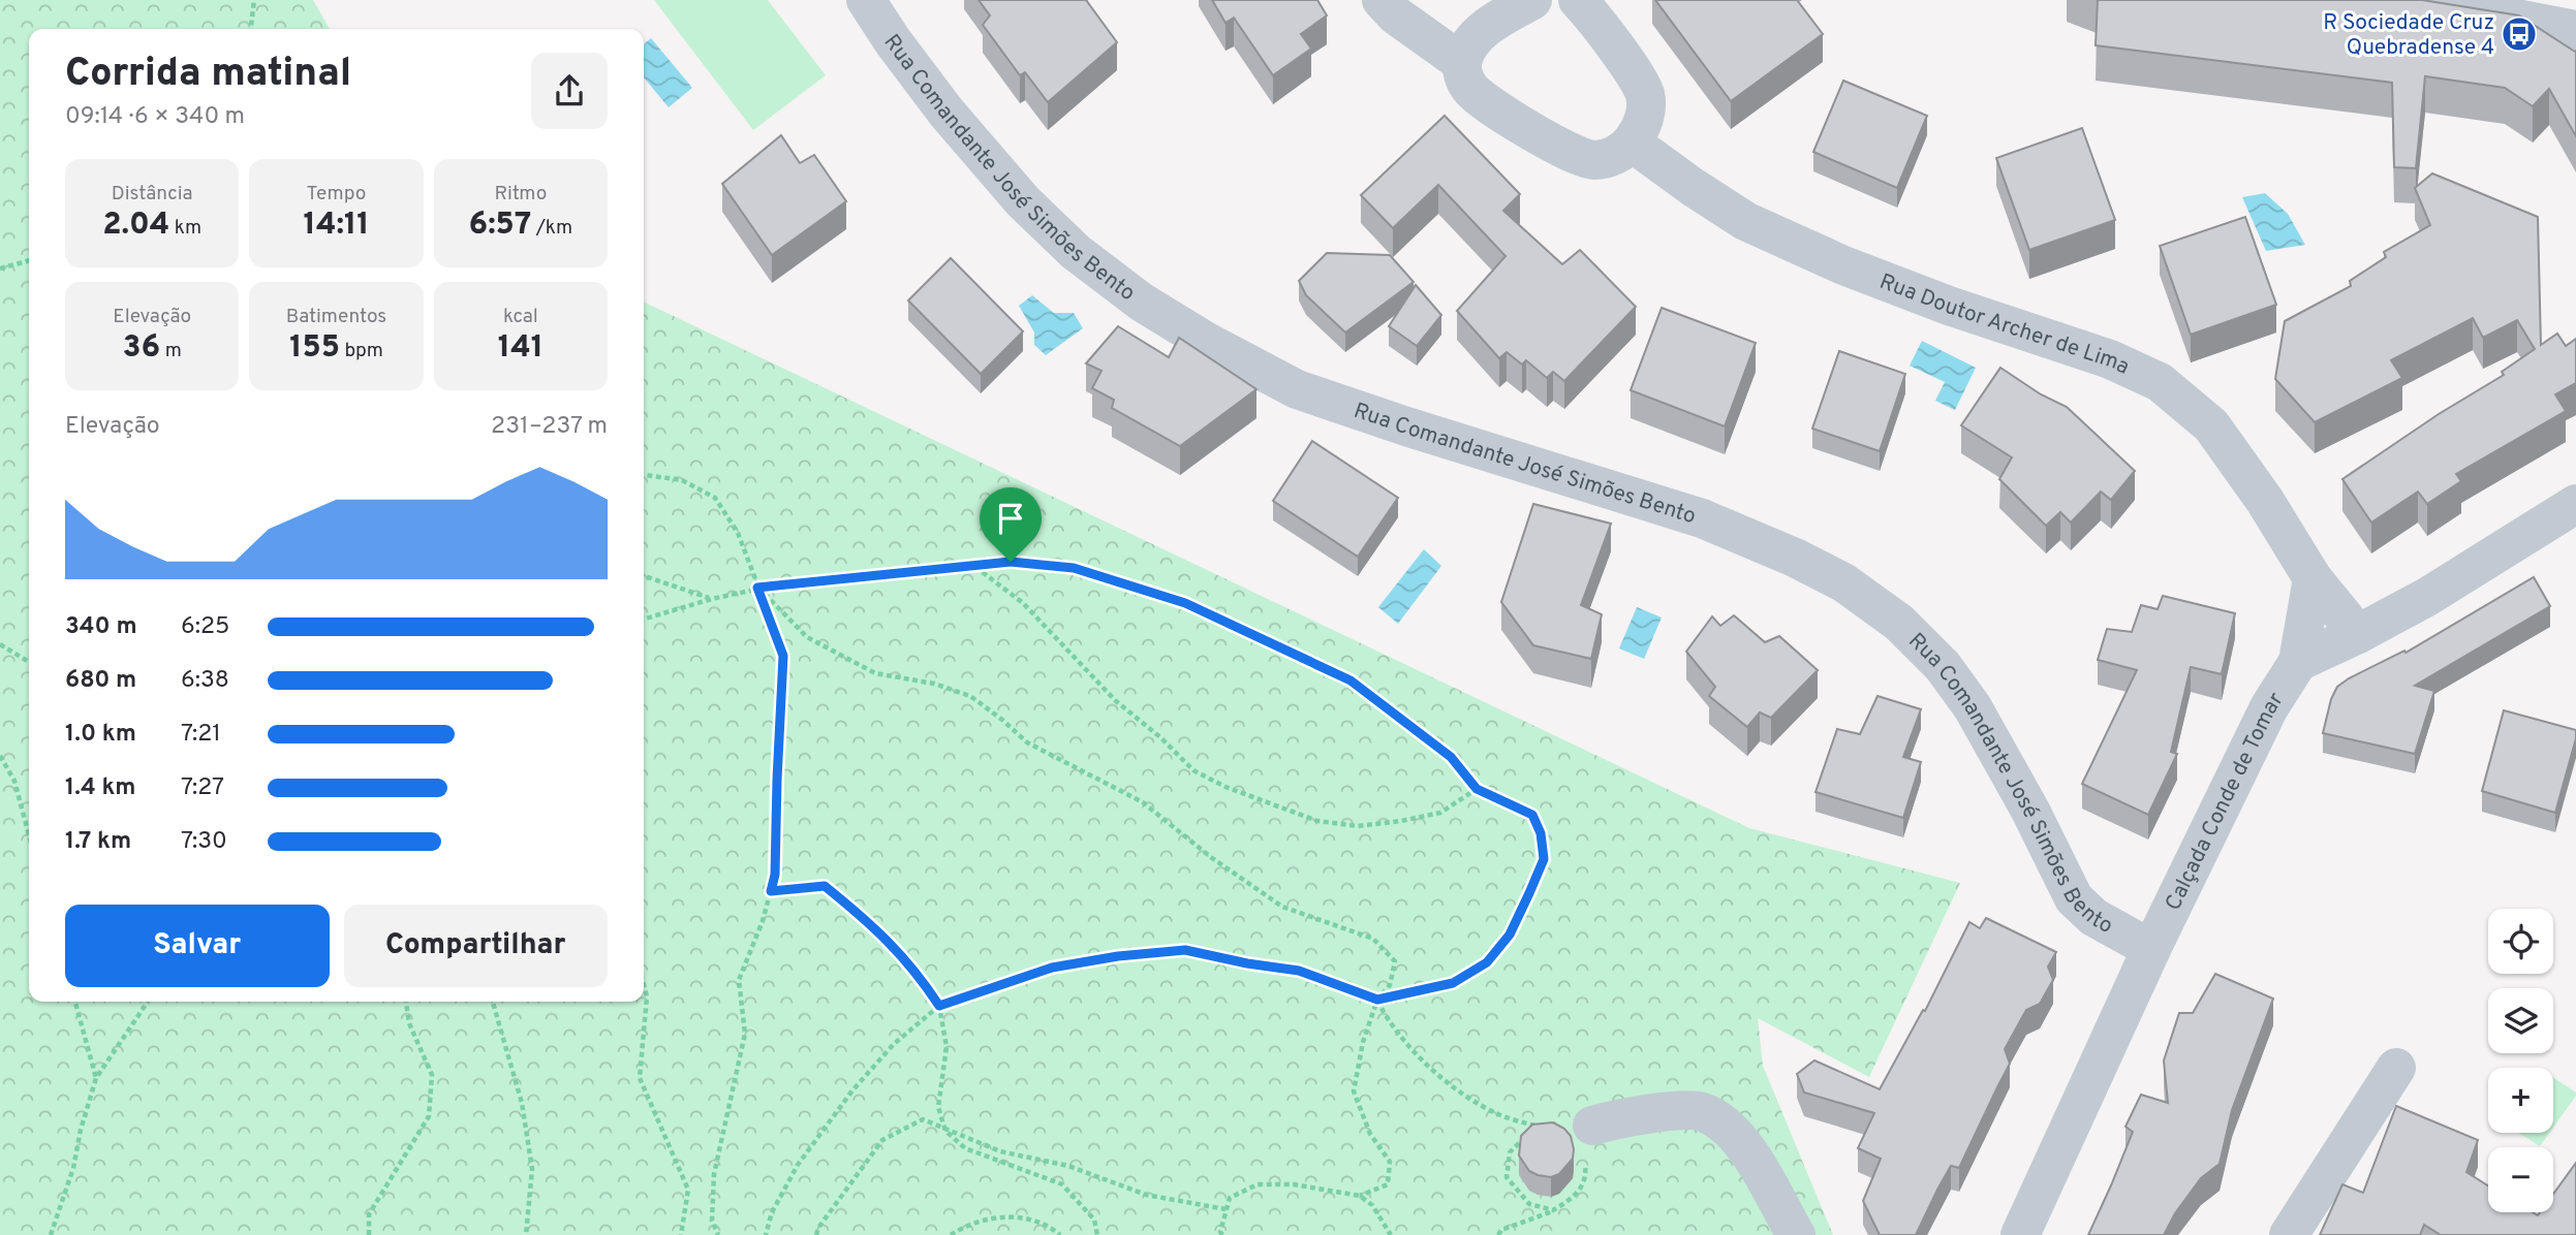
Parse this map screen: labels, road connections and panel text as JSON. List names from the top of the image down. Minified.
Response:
{"streets":{"street":["Rua Comandante José Simões Bento","Rua Doutor Archer de Lima","Calçada Conde de Tomar"]},"crossings":[["Rua Comandante José Simões Bento","Calçada Conde de Tomar"]],"places":{"bus stop":["R Sociedade Cruz Quebradense 4"]},"page":{"heading":["Corrida matinal","09:14 · 6 × 340 m"],"stats":[["Distância","2.04 km"],["Tempo","14:11"],["Ritmo","6:57 /km"],["Elevação","36 m"],["Batimentos","155 bpm"],["kcal","141"]],"chart":["Elevação","231–237 m"],"list":[{"name":"340 m","note":"6:25"},{"name":"680 m","note":"6:38"},{"name":"1.0 km","note":"7:21"},{"name":"1.4 km","note":"7:27"},{"name":"1.7 km","note":"7:30"}],"buttons":["Salvar","Compartilhar"],"map_buttons":["+","−"]}}
